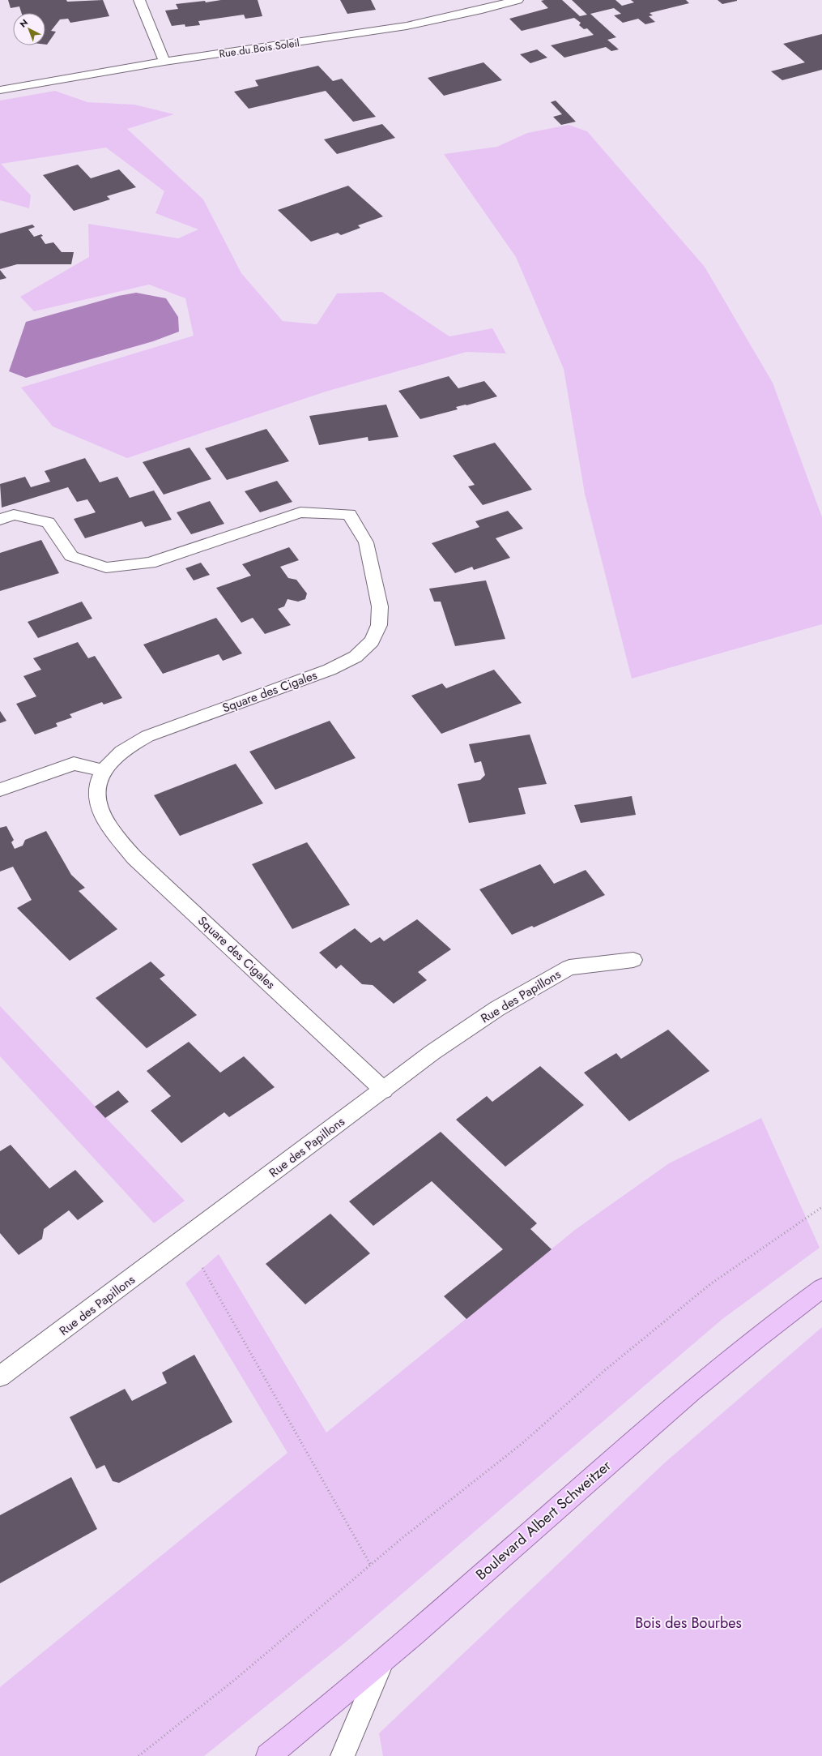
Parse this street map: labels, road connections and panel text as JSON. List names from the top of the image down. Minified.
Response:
{"streets":{"main road":["Boulevard Albert Schweitzer"],"street":["Rue du Bois Soleil","Square des Cigales","Rue des Papillons"]},"crossings":[["Square des Cigales","Rue des Papillons"]],"parks":["Bois des Bourbes"],"north":"top left"}
